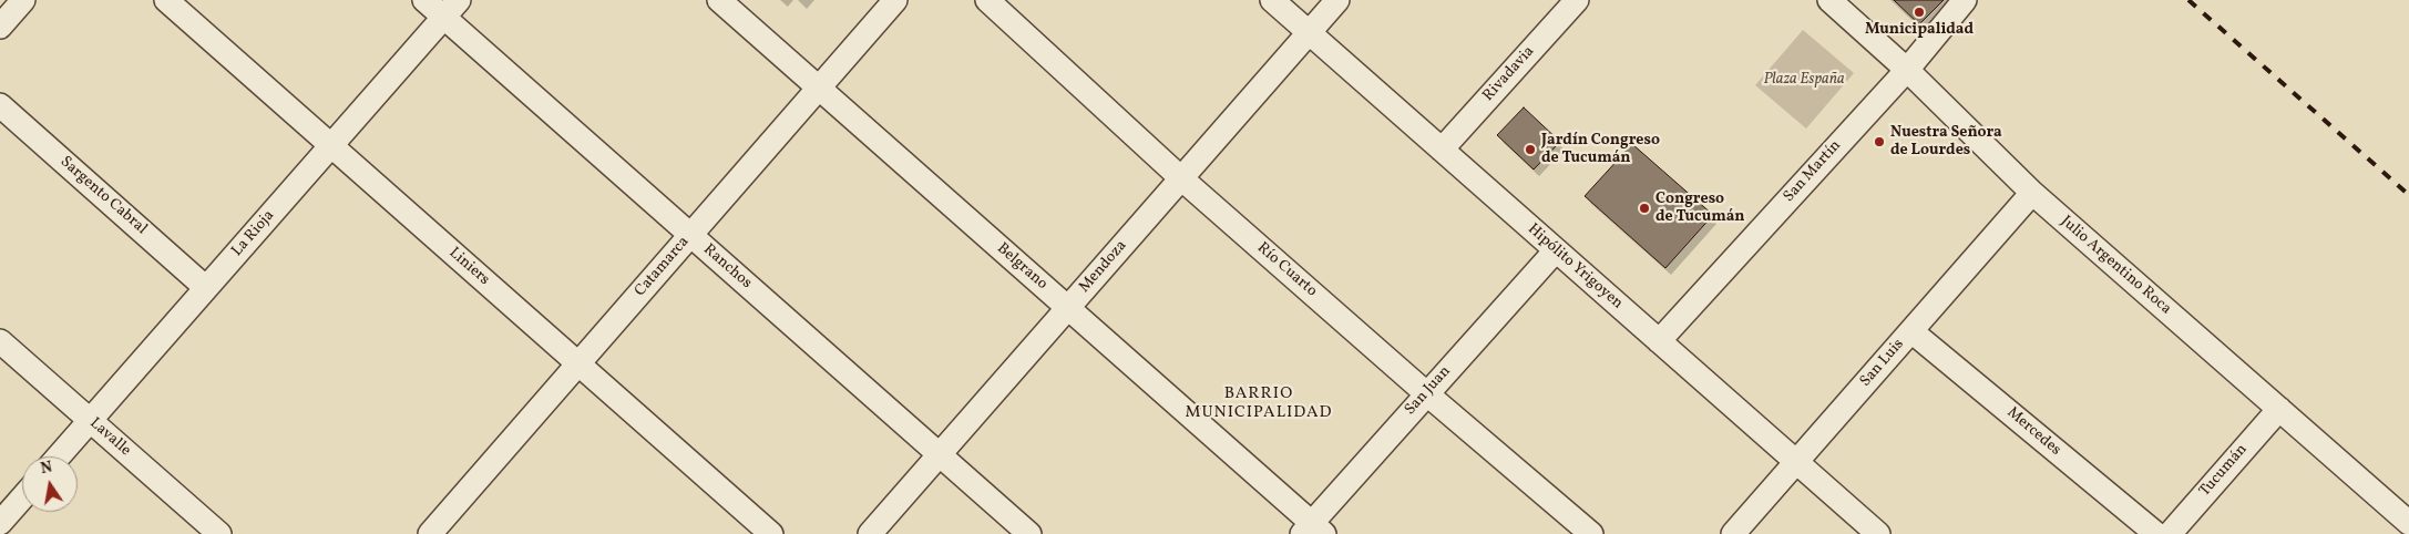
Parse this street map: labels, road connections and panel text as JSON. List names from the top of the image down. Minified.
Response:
{"streets":{"street":["Rivadavia","San Martín","Sargento Cabral","La Rioja","Julio Argentino Roca","Liniers","Catamarca","Ranchos","Belgrano","Mendoza","Hipólito Yrigoyen","Río Cuarto","San Luis","San Juan","Mercedes","Lavalle","Tucumán"]},"crossings":[["Rivadavia","Hipólito Yrigoyen"],["San Martín","Julio Argentino Roca"],["San Martín","Hipólito Yrigoyen"],["Sargento Cabral","La Rioja"],["La Rioja","Liniers"],["La Rioja","Ranchos"],["La Rioja","Lavalle"],["Julio Argentino Roca","San Luis"],["Julio Argentino Roca","Tucumán"],["Liniers","Catamarca"],["Catamarca","Ranchos"],["Catamarca","Belgrano"],["Ranchos","Mendoza"],["Belgrano","Mendoza"],["Belgrano","San Juan"],["Mendoza","Hipólito Yrigoyen"],["Mendoza","Río Cuarto"],["Hipólito Yrigoyen","San Luis"],["Hipólito Yrigoyen","San Juan"],["Río Cuarto","San Juan"],["San Luis","Mercedes"]],"districts":["BARRIO MUNICIPALIDAD"],"parks":["Plaza España"],"places":["Municipalidad","Nuestra Señora de Lourdes","Jardín Congreso de Tucumán","Congreso de Tucumán"],"north":"top"}
